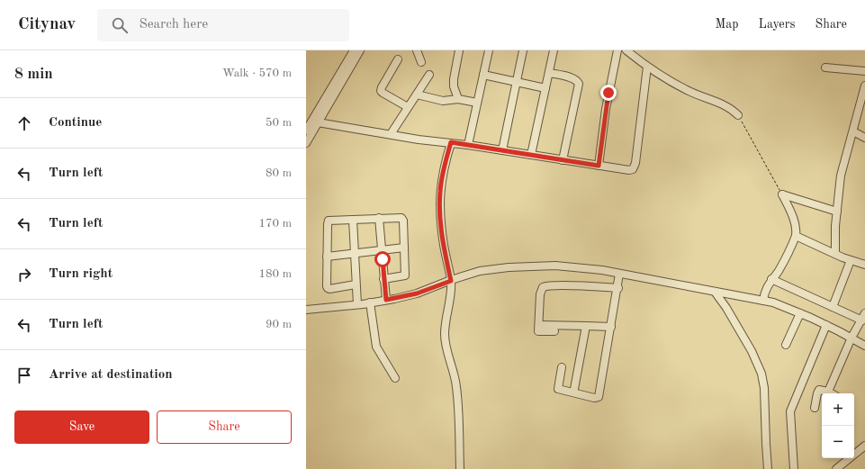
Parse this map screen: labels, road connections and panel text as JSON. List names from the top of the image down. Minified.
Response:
{"page":{"header":"Citynav","search":"Search here","nav":["Map","Layers","Share"],"heading":["8 min","Walk · 570 m"],"list":[["Continue","50 m"],["Turn left","80 m"],["Turn left","170 m"],["Turn right","180 m"],["Turn left","90 m"],"Arrive at destination"],"map_buttons":["+","−"],"buttons":["Save","Share"]}}
